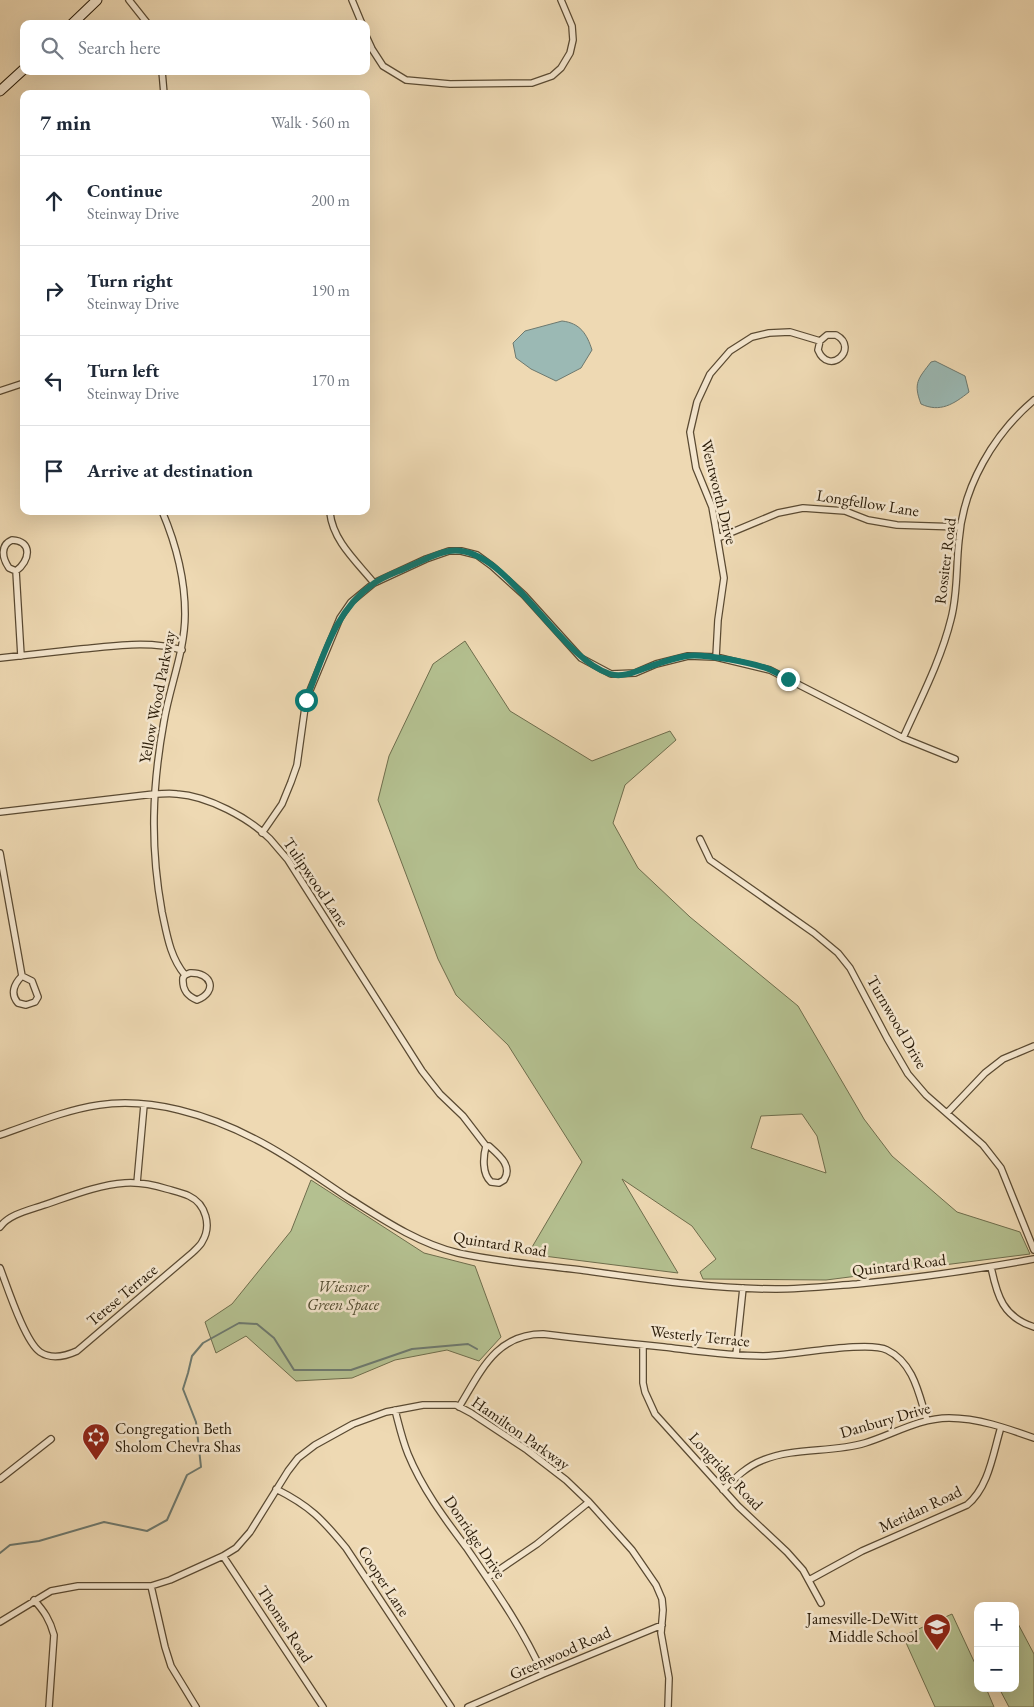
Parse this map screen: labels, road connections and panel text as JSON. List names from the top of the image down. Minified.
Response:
{"streets":{"street":["Wentworth Drive","Longfellow Lane","Rossiter Road","Yellow Wood Parkway","Tulipwood Lane","Turnwood Drive","Quintard Road","Terese Terrace","Westerly Terrace","Danbury Drive","Hamilton Parkway","Longridge Road","Meridan Road","Donridge Drive","Cooper Lane","Thomas Road","Greenwood Road"]},"crossings":[["Wentworth Drive","Longfellow Lane"],["Longfellow Lane","Rossiter Road"],["Yellow Wood Parkway","Tulipwood Lane"],["Westerly Terrace","Danbury Drive"],["Westerly Terrace","Hamilton Parkway"],["Westerly Terrace","Longridge Road"],["Danbury Drive","Longridge Road"],["Danbury Drive","Meridan Road"],["Hamilton Parkway","Donridge Drive"],["Hamilton Parkway","Cooper Lane"],["Hamilton Parkway","Thomas Road"],["Hamilton Parkway","Greenwood Road"],["Longridge Road","Meridan Road"],["Donridge Drive","Greenwood Road"]],"parks":["Wiesner Green Space"],"places":{"synagogue":["Congregation Beth Sholom Chevra Shas"],"school or university":["Jamesville-DeWitt Middle School"]},"page":{"search":"Search here","heading":["7 min","Walk · 560 m"],"list":[["Continue","Steinway Drive","200 m"],["Turn right","Steinway Drive","190 m"],["Turn left","Steinway Drive","170 m"],"Arrive at destination"],"map_buttons":["+","−"]}}
